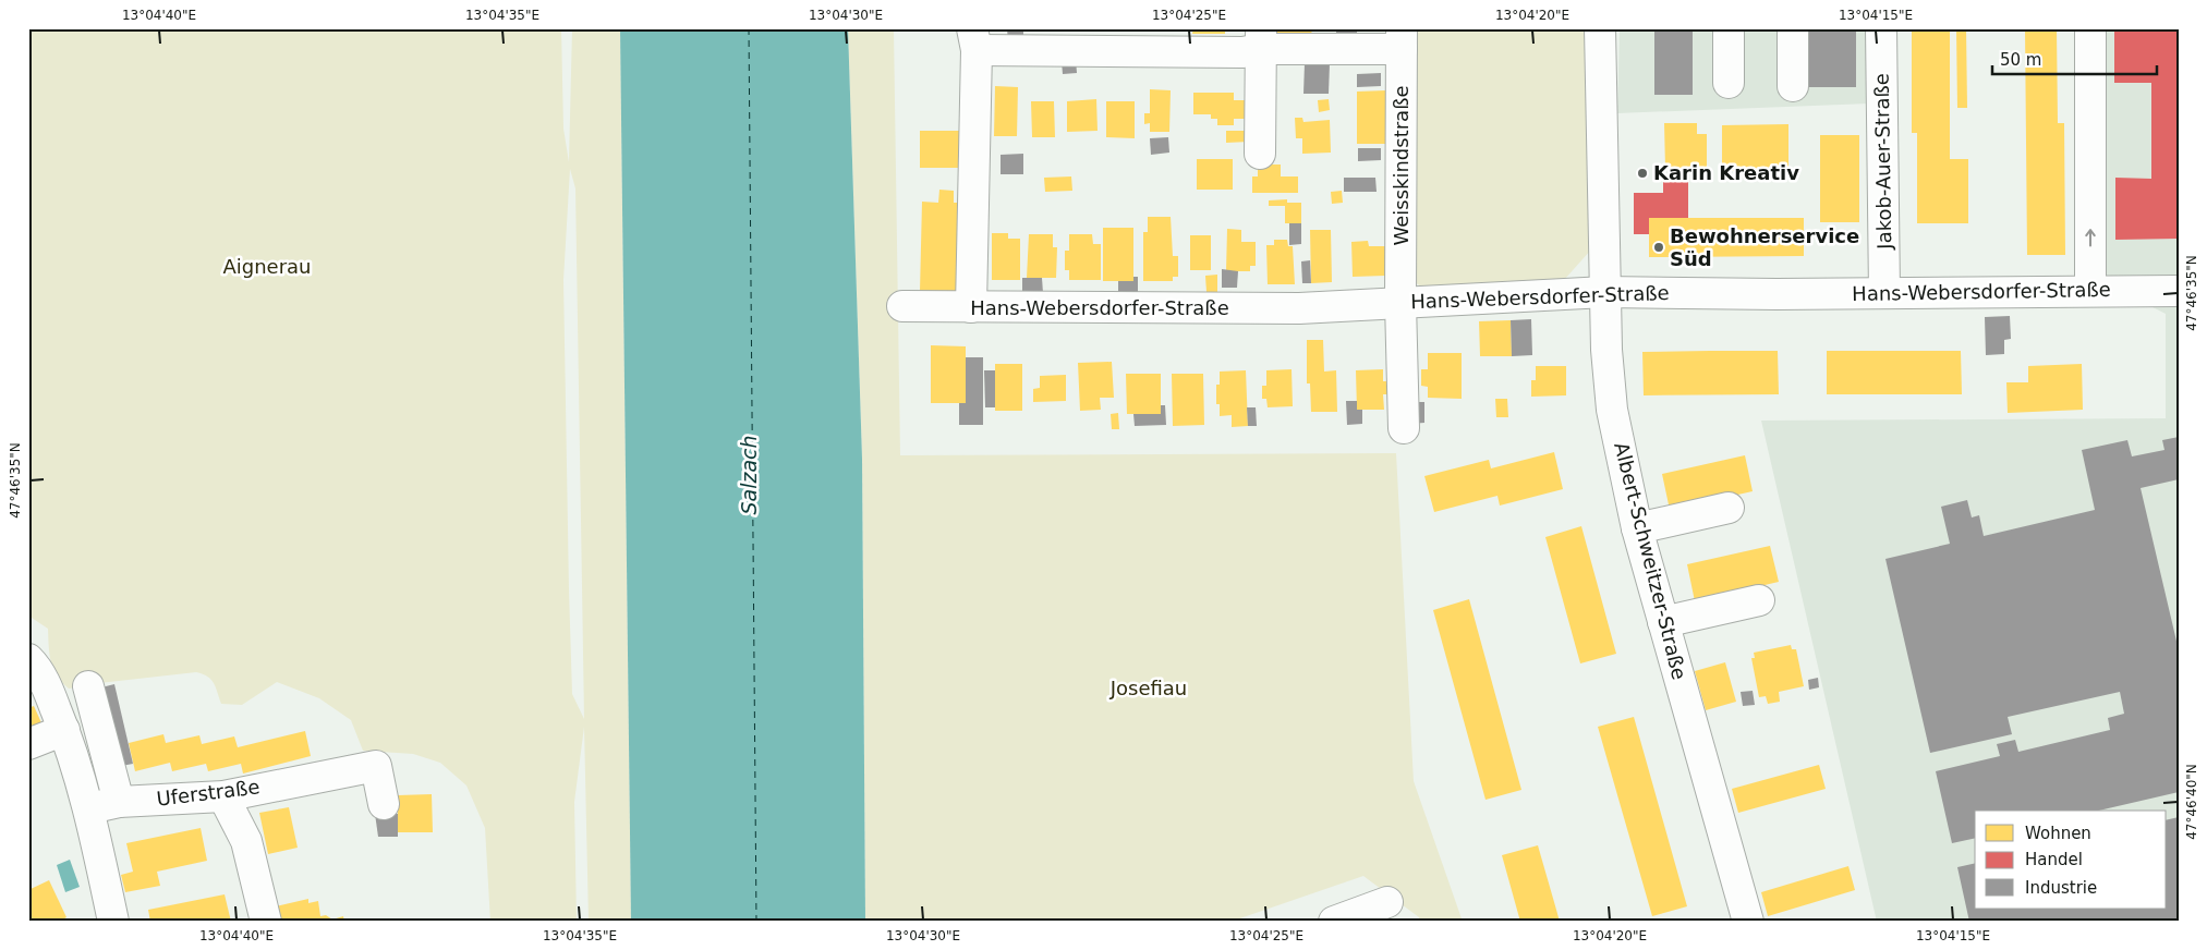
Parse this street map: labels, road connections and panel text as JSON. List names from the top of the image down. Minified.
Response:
{"streets":{"street":["Jakob-Auer-Straße","Weisskindstraße","Hans-Webersdorfer-Straße","Albert-Schweitzer-Straße","Uferstraße"]},"crossings":[["Jakob-Auer-Straße","Hans-Webersdorfer-Straße"],["Weisskindstraße","Hans-Webersdorfer-Straße"],["Hans-Webersdorfer-Straße","Albert-Schweitzer-Straße"]],"water":["Salzach"],"parks":["Aignerau","Josefiau"],"places":["Karin Kreativ","Bewohnerservice Süd"],"legend":["Wohnen","Handel","Industrie"],"scale_bar":"50 m","coordinates":["13°04'40\"E","13°04'35\"E","13°04'30\"E","13°04'25\"E","13°04'20\"E","13°04'15\"E","47°46'35\"N","47°46'40\"N"]}
